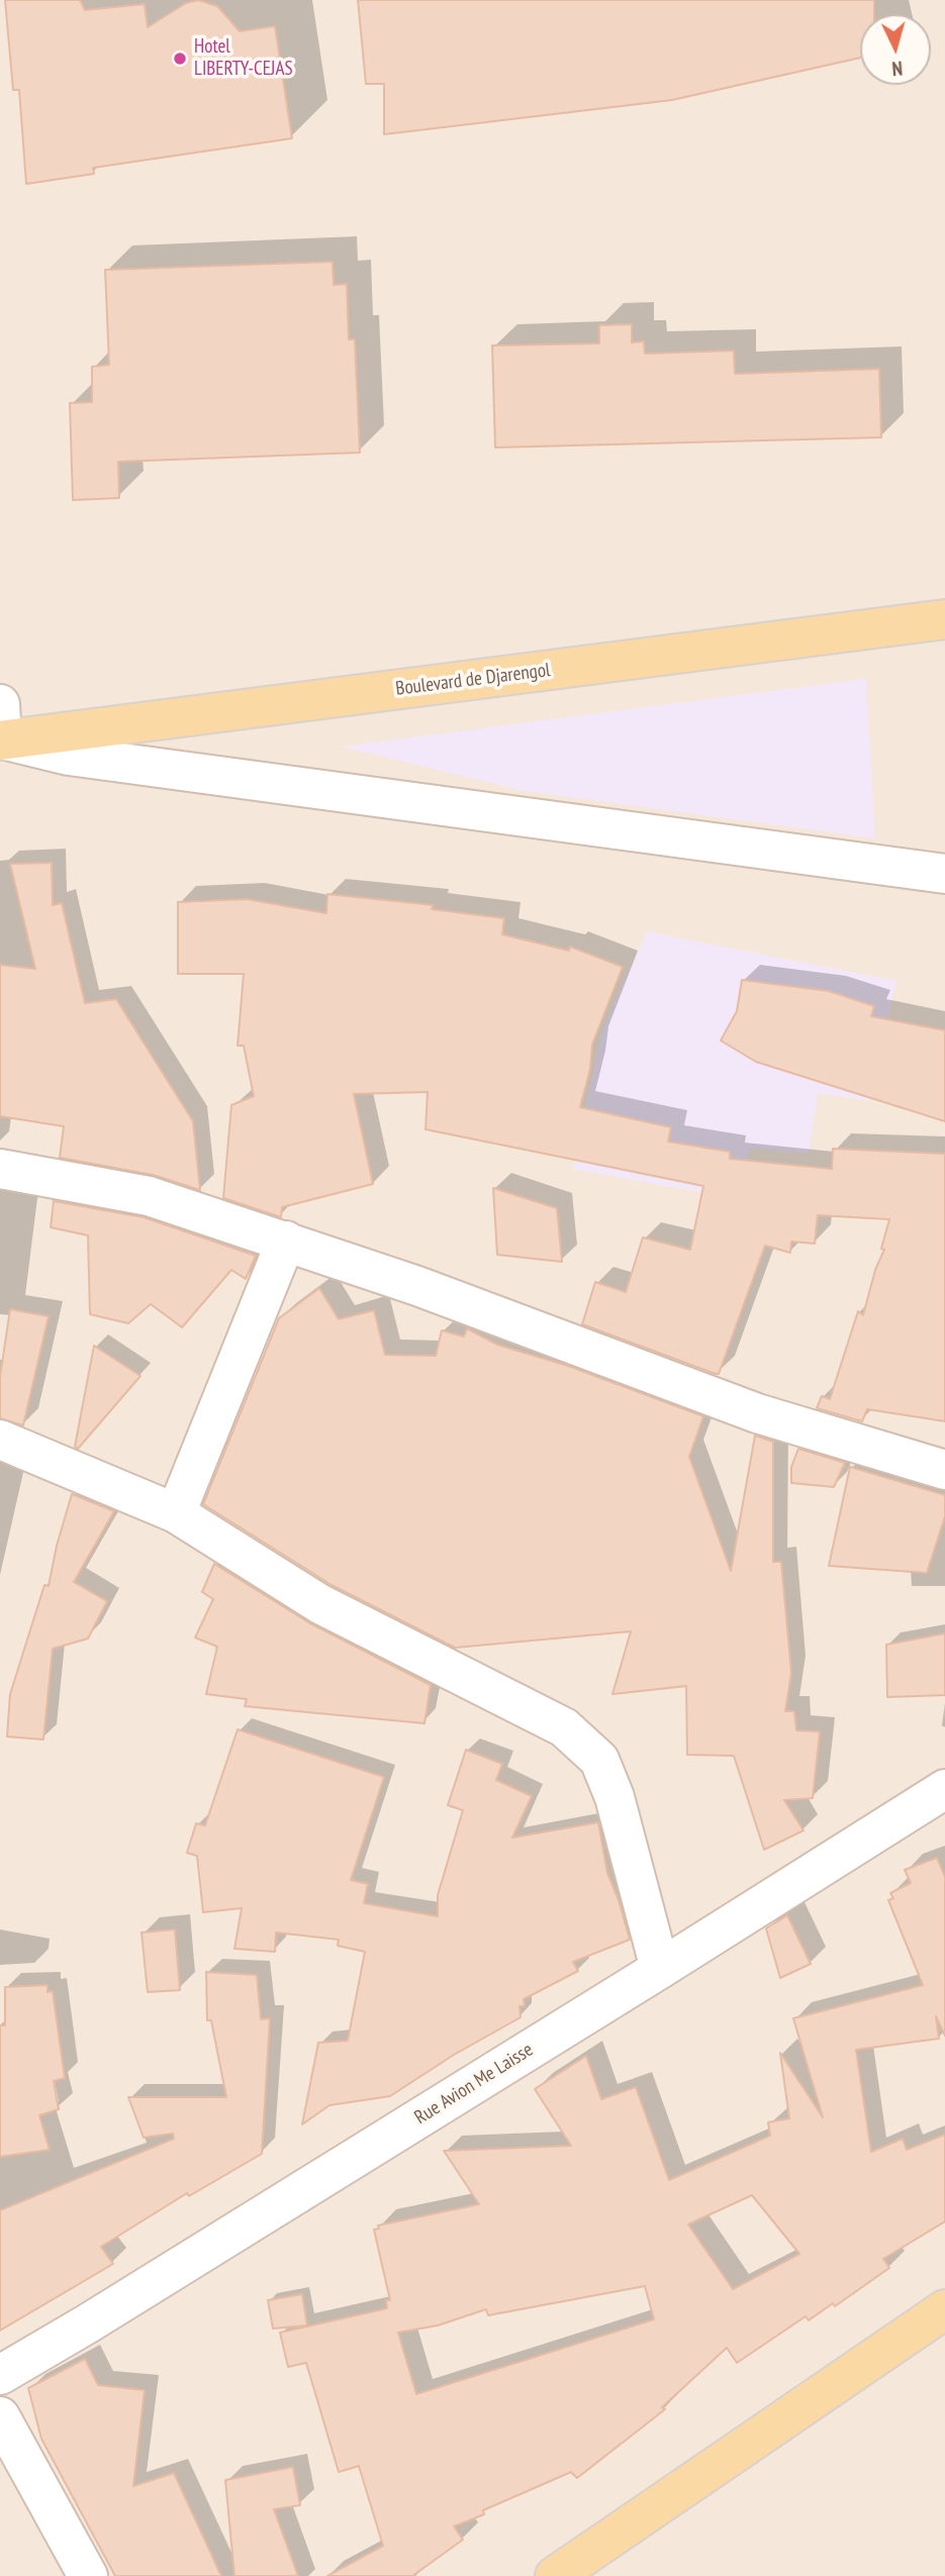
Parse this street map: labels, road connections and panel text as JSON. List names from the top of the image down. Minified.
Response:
{"streets":{"main road":["Boulevard de Djarengol"],"street":["Rue Avion Me Laisse"]},"places":["Hotel LIBERTY-CEJAS"],"north":"bottom"}
